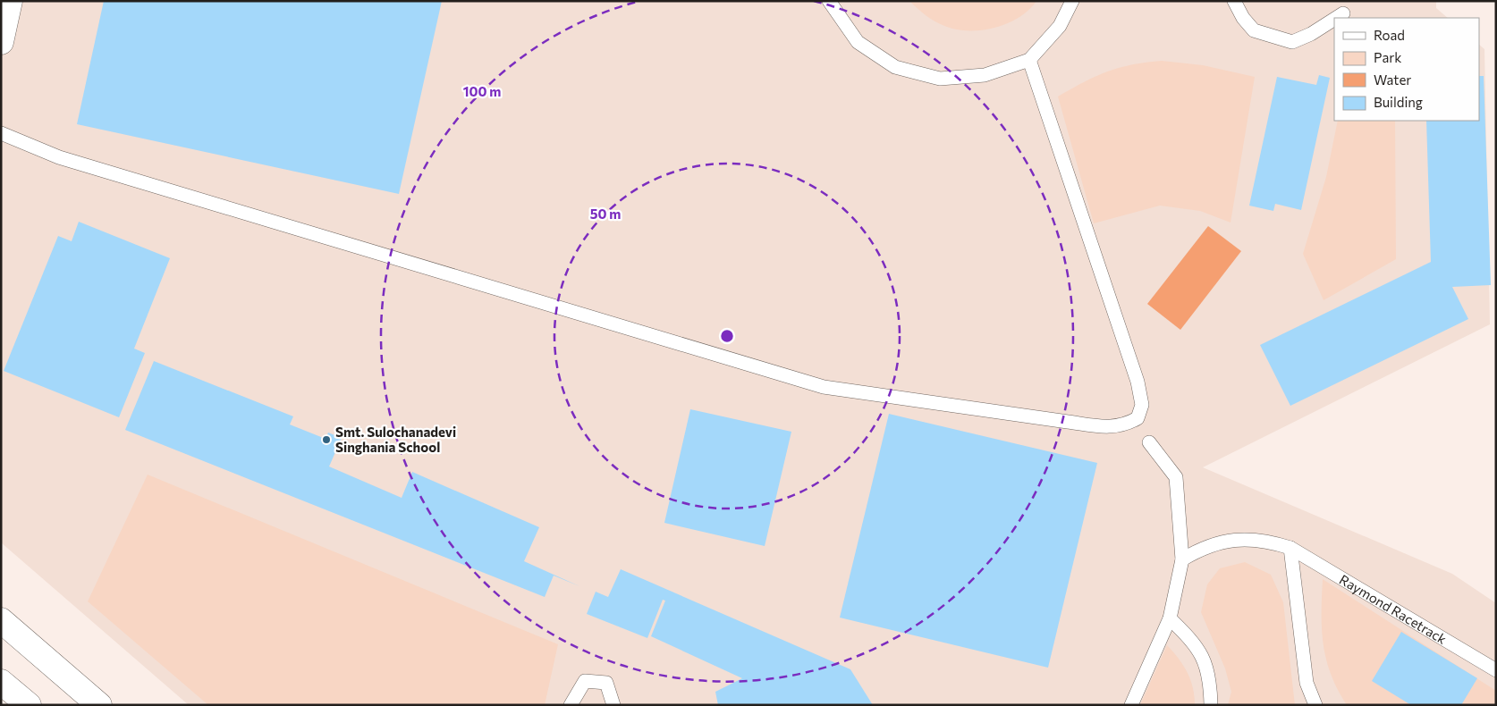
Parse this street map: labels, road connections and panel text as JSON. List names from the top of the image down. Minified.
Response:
{"streets":{"lane":["Raymond Racetrack"]},"places":["Smt. Sulochanadevi Singhania School"],"legend":["Road","Park","Water","Building"],"rings":["100 m","50 m"]}
